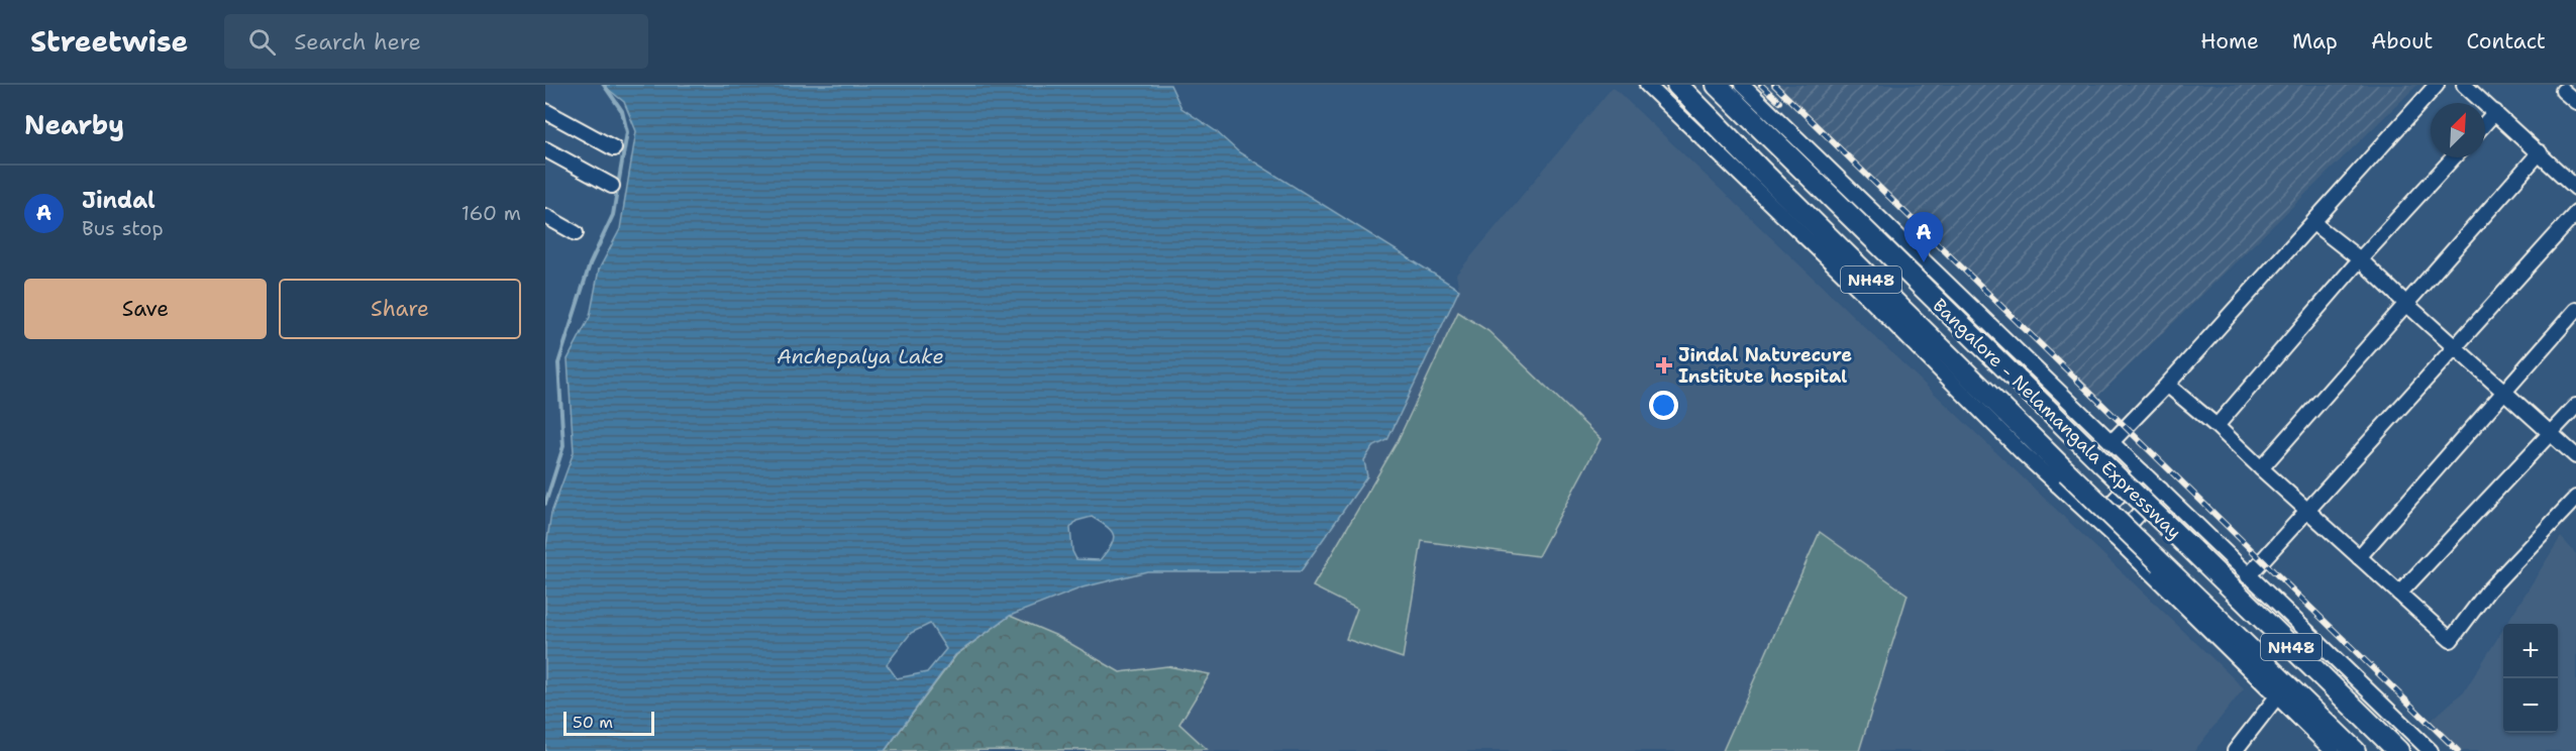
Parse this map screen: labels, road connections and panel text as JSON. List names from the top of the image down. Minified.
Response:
{"streets":{"highway":["NH48","Bangalore - Nelamangala Expressway"]},"water":["Anchepalya Lake"],"places":{"health":["Jindal Naturecure Institute hospital"]},"scale_bar":"50 m","north":"top right","page":{"header":"Streetwise","search":"Search here","nav":["Home","Map","About","Contact"],"heading":"Nearby","list":[{"mark":"A","name":"Jindal","note":"Bus stop","value":"160 m"}],"pins":"A","buttons":["Save","Share"],"map_buttons":["+","−"],"scale":"50 m"}}
